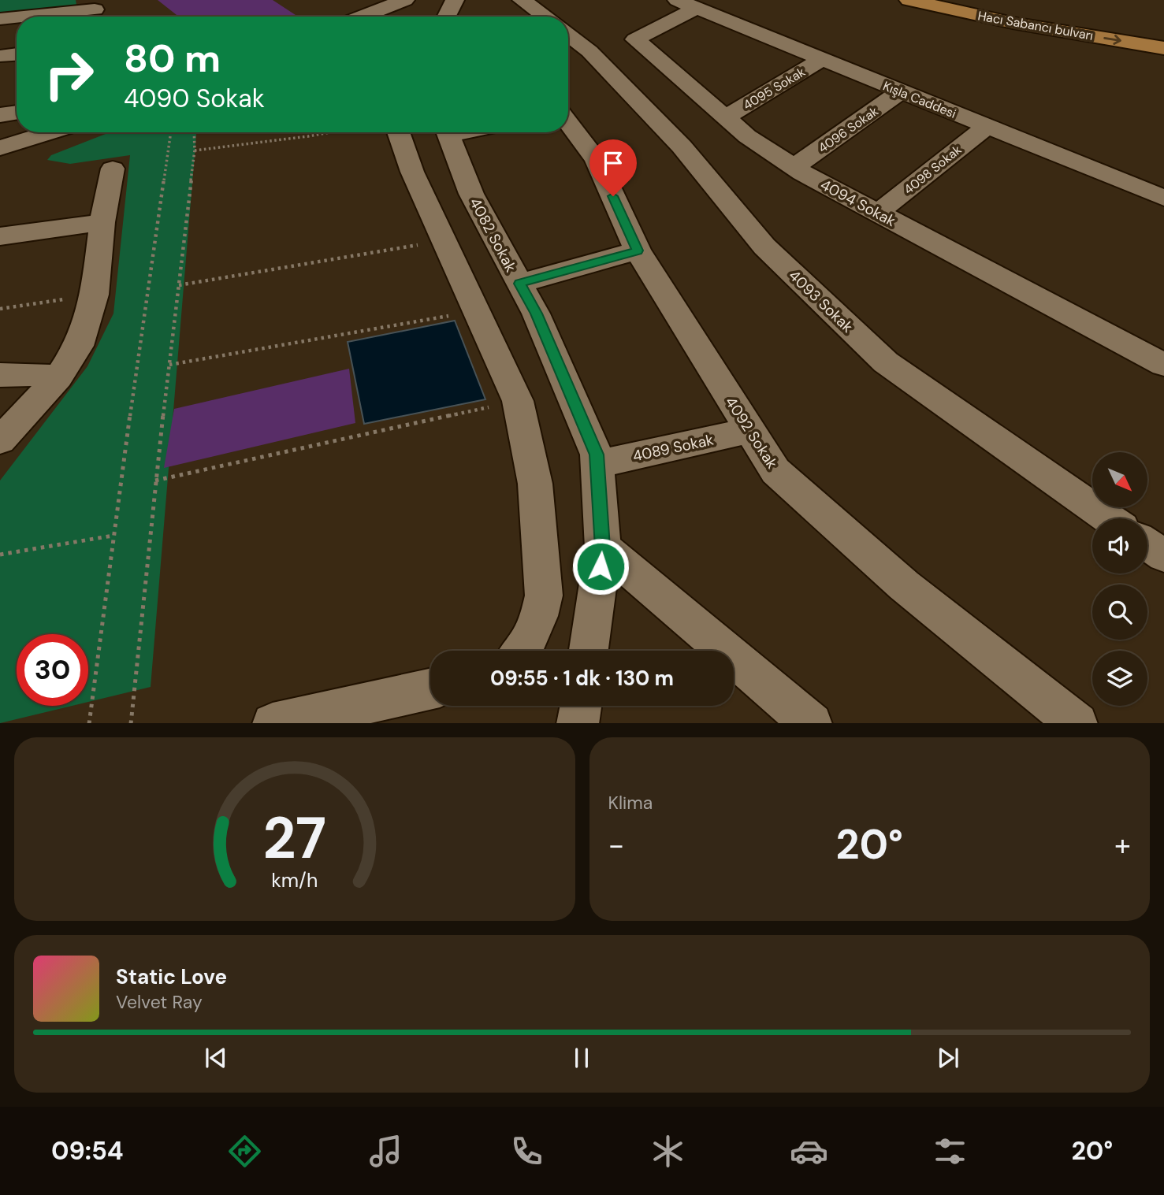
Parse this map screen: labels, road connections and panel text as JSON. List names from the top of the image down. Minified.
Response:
{"streets":{"main road":["Hacı Sabancı bulvarı"],"street":["4095 Sokak","Kışla Caddesi","4096 Sokak","4098 Sokak","4094 Sokak","4082 Sokak","4093 Sokak","4092 Sokak","4089 Sokak"]},"crossings":[["4095 Sokak","Kışla Caddesi"],["4095 Sokak","4094 Sokak"],["Kışla Caddesi","4096 Sokak"],["Kışla Caddesi","4098 Sokak"],["Kışla Caddesi","4094 Sokak"],["4096 Sokak","4094 Sokak"],["4098 Sokak","4094 Sokak"],["4082 Sokak","4089 Sokak"],["4092 Sokak","4089 Sokak"]],"north":"bottom right","page":{"turn":["80 m","4090 Sokak"],"limit":"30","trip":"09:55 · 1 dk · 130 m","tile":"Klima","heat":["−","20°","+"],"song":["Static Love","Velvet Ray"],"tabs":["09:54","20°"],"gauge":["27","km/h"]}}
